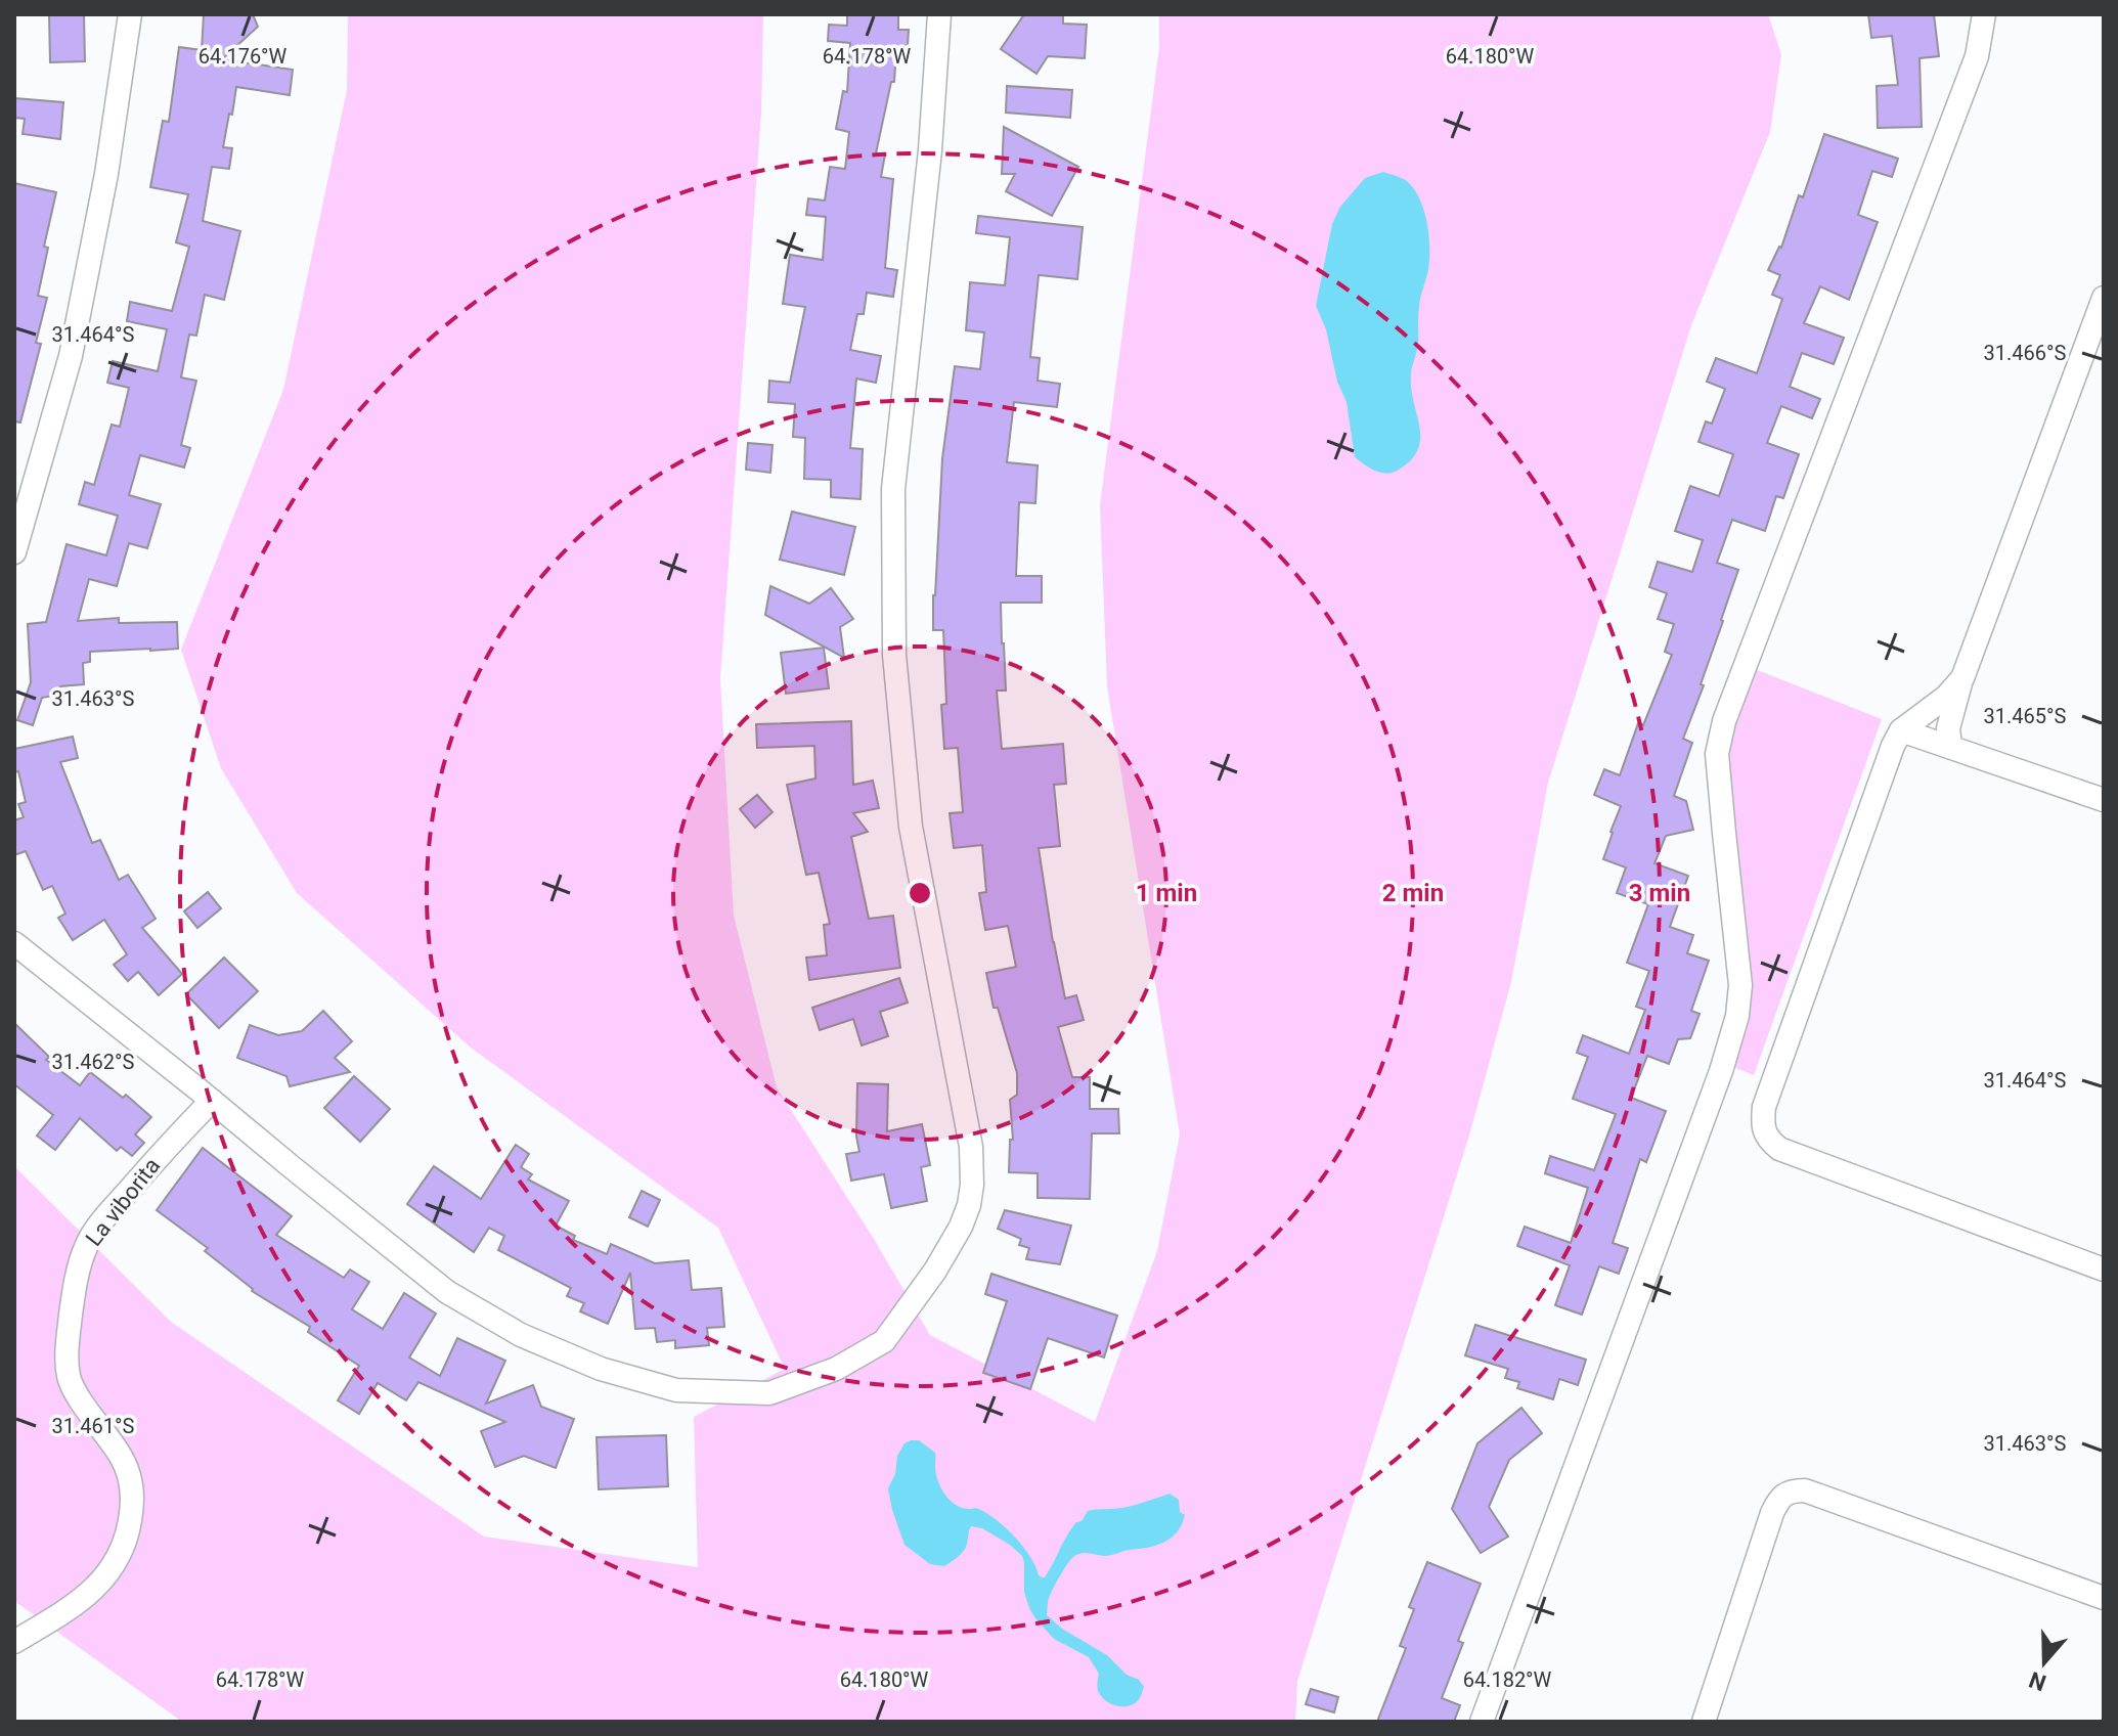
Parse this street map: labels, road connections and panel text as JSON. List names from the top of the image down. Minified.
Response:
{"streets":{"street":["La viborita"]},"north":"bottom","coordinates":["64.176°W","64.178°W","64.180°W","31.464°S","31.466°S","31.463°S","31.465°S","31.462°S","31.461°S","64.182°W"],"rings":["1 min","2 min","3 min"]}
